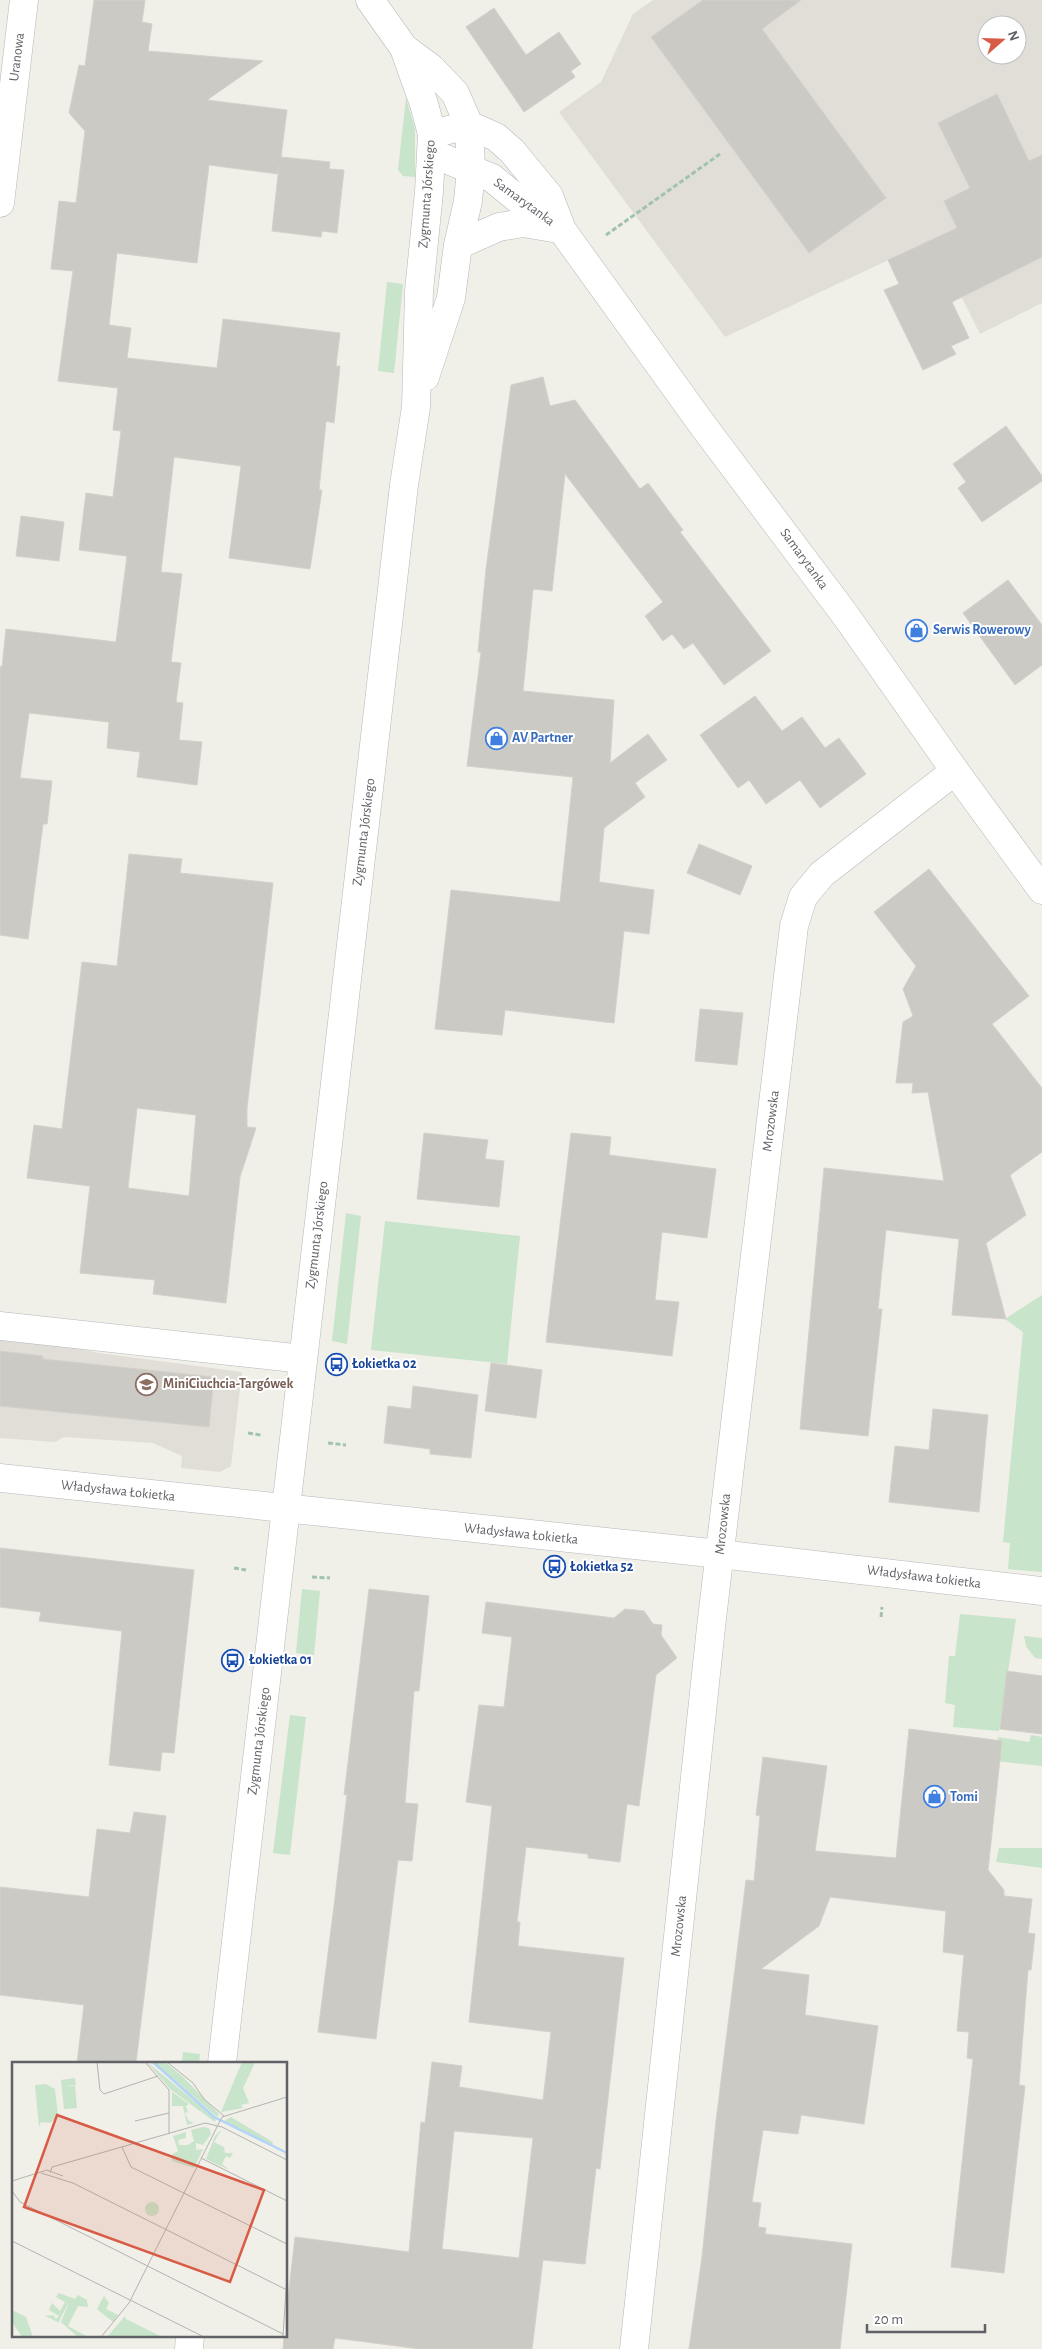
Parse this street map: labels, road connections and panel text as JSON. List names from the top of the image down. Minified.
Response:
{"streets":{"street":["Uranowa","Zygmunta Jórskiego","Samarytanka","Mrozowska","Władysława Łokietka"]},"crossings":[["Zygmunta Jórskiego","Samarytanka"],["Zygmunta Jórskiego","Władysława Łokietka"],["Samarytanka","Mrozowska"],["Mrozowska","Władysława Łokietka"]],"places":{"shop":["Serwis Rowerowy","AV Partner","Tomi"],"bus stop":["Łokietka 02","Łokietka 52","Łokietka 01"],"school or university":["MiniCiuchcia-Targówek"]},"scale_bar":"20 m","north":"right"}
